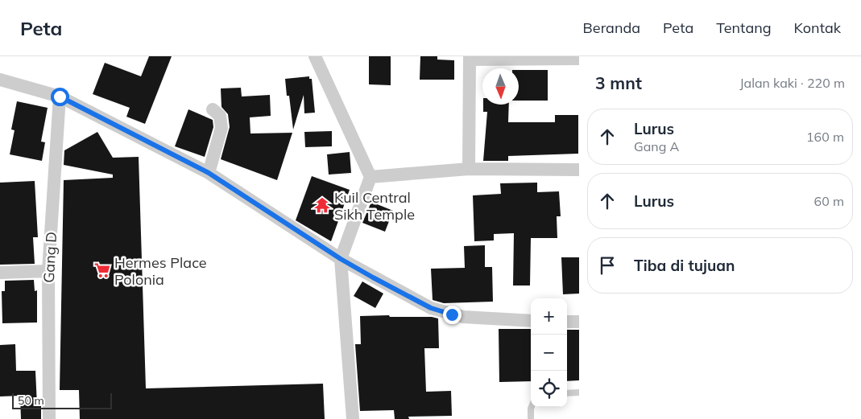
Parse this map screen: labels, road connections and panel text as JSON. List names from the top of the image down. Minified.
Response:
{"streets":{"street":["Gang D"]},"places":{"temple":["Kuil Central Sikh Temple"],"supermarket":["Hermes Place Polonia"]},"scale_bar":"50 m","north":"bottom","page":{"header":"Peta","nav":["Beranda","Peta","Tentang","Kontak"],"heading":["3 mnt","Jalan kaki · 220 m"],"list":[["Lurus","Gang A","160 m"],["Lurus","60 m"],"Tiba di tujuan"],"map_buttons":["+","−"],"scale":"50 m"}}
